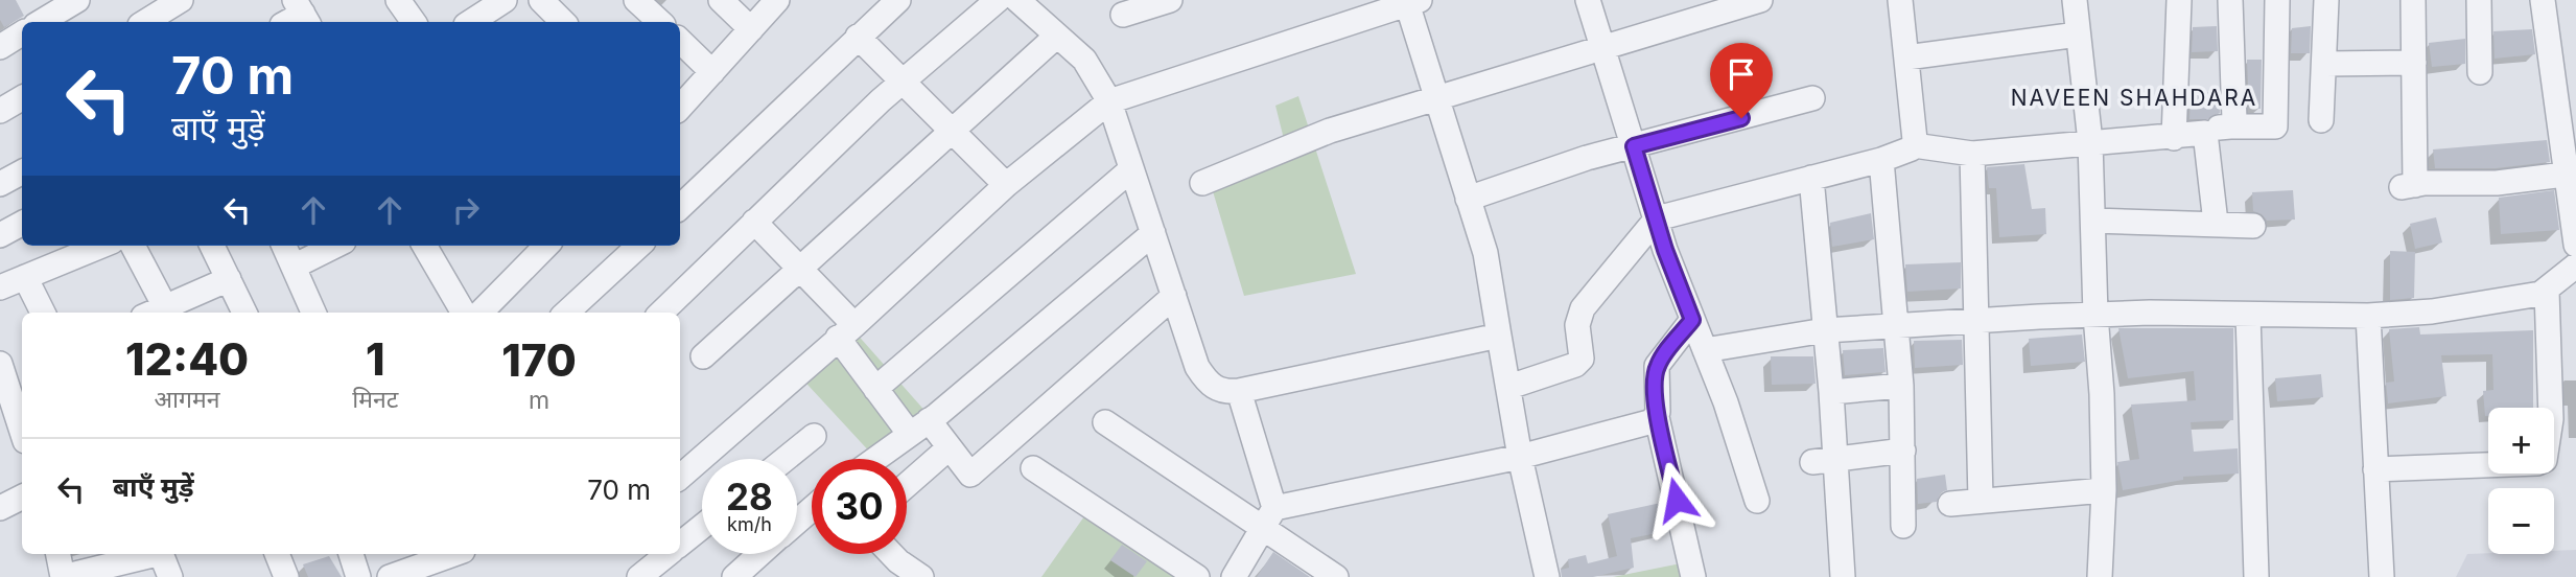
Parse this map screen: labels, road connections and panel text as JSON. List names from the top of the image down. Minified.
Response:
{"districts":["NAVEEN SHAHDARA"],"page":{"turn":["70 m","बाएँ मुड़ें"],"eta":["12:40","आगमन","1","मिनट","170","m"],"map_buttons":["+","−"],"list":[{"name":"बाएँ मुड़ें","value":"70 m"}],"speed":"28 km/h","limit":"30"}}
